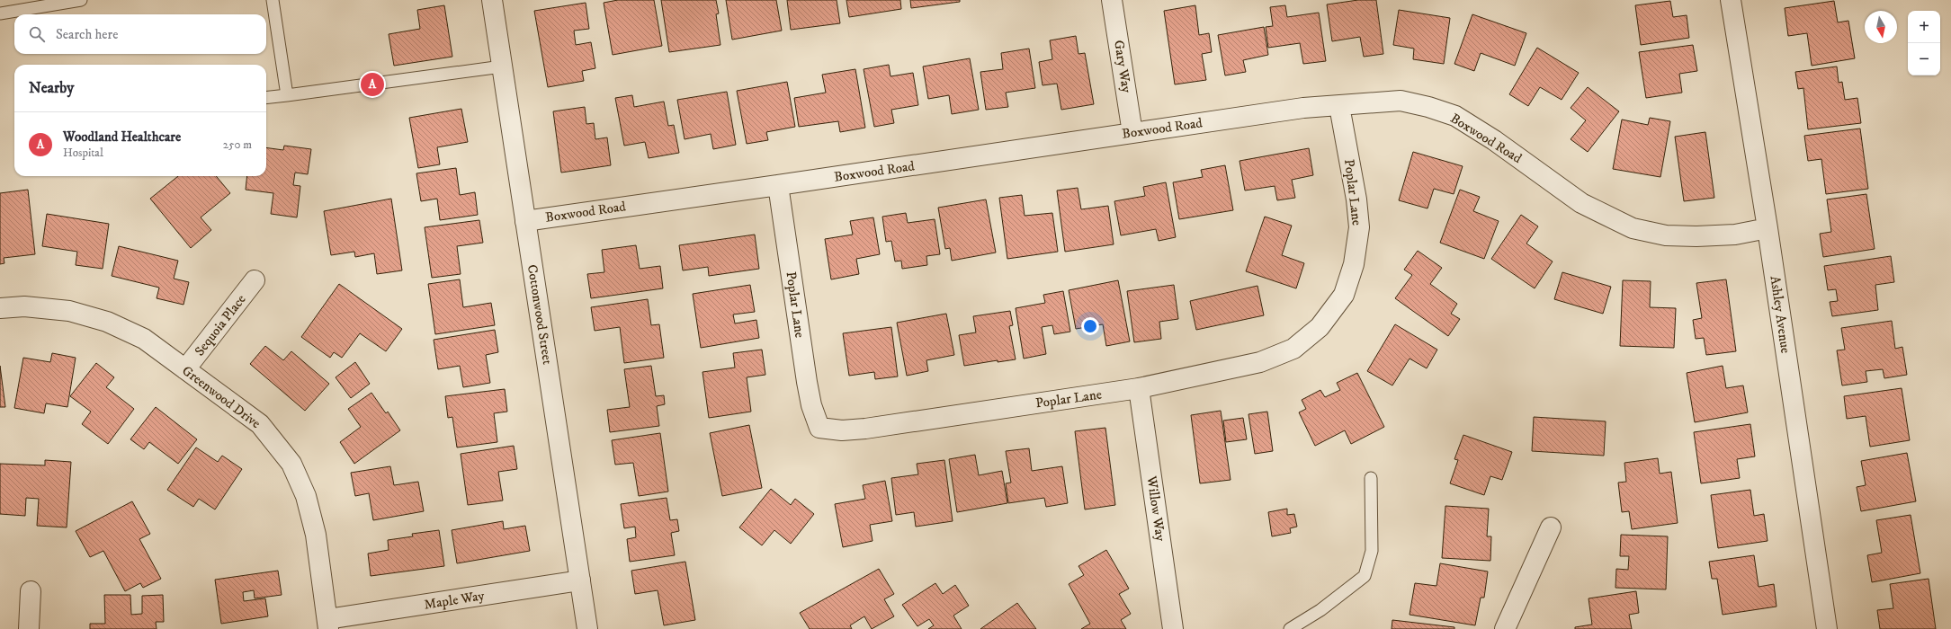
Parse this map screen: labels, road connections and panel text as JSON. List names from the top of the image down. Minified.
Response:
{"streets":{"street":["Gary Way","Boxwood Road","Poplar Lane","Cottonwood Street","Ashley Avenue","Sequoia Place","Greenwood Drive","Willow Way","Maple Way"]},"crossings":[["Gary Way","Boxwood Road"],["Boxwood Road","Poplar Lane"],["Boxwood Road","Cottonwood Street"],["Boxwood Road","Ashley Avenue"],["Poplar Lane","Willow Way"],["Cottonwood Street","Maple Way"],["Sequoia Place","Greenwood Drive"],["Greenwood Drive","Maple Way"]],"north":"bottom","page":{"map_buttons":["+","−"],"search":"Search here","heading":"Nearby","pins":"A","list":[{"mark":"A","name":"Woodland Healthcare","note":"Hospital","value":"250 m"}]}}
